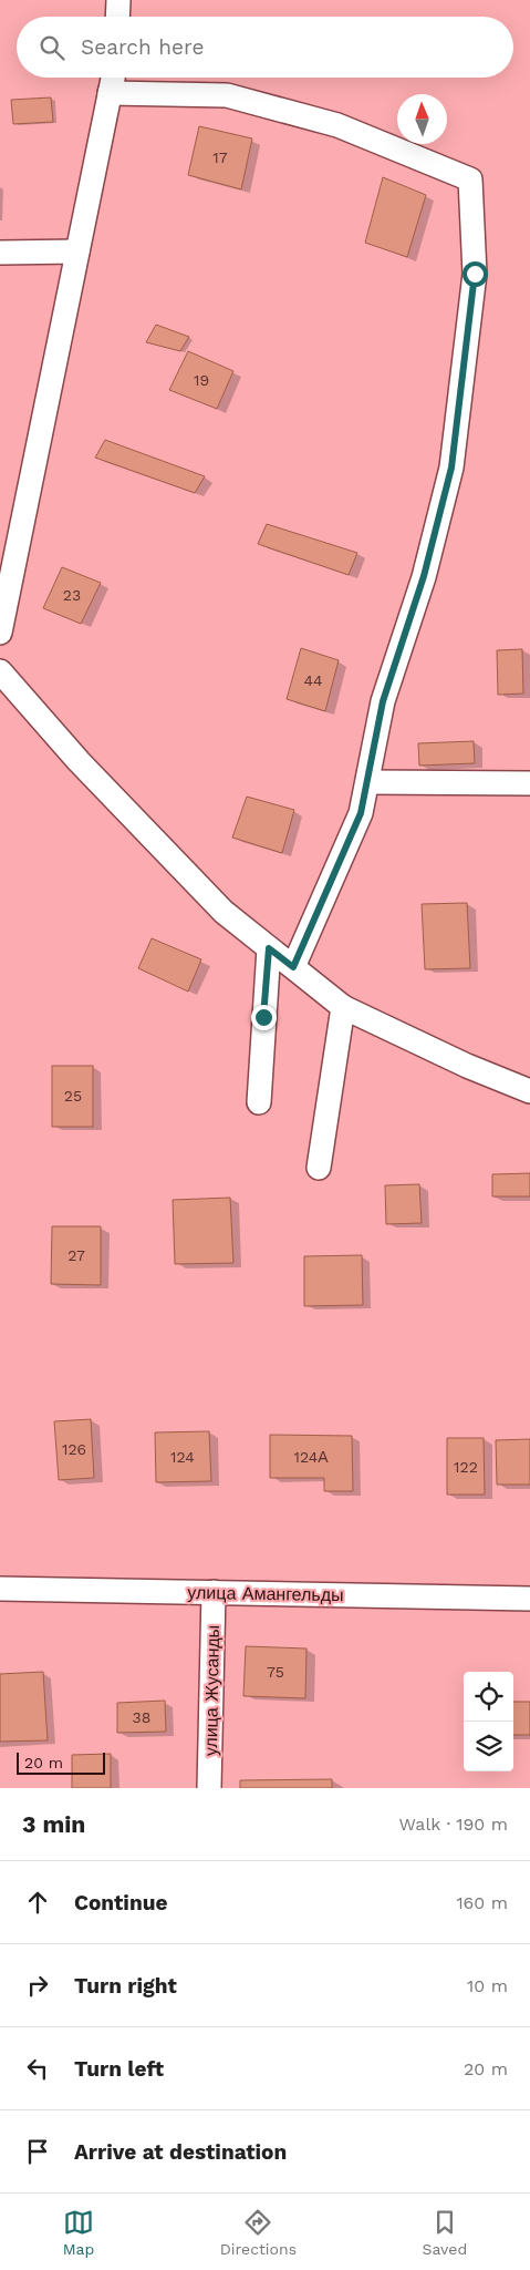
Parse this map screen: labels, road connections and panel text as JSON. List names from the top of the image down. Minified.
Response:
{"streets":{"street":["улица Амангельды","улица Жусанды"]},"crossings":[["улица Амангельды","улица Жусанды"]],"house_numbers":["17","19","23","44","25","27","126","124","124А","122","75","38"],"scale_bar":"20 m","north":"top","page":{"search":"Search here","scale":"20 m","heading":["3 min","Walk · 190 m"],"list":[["Continue","160 m"],["Turn right","10 m"],["Turn left","20 m"],"Arrive at destination"],"nav":["Map","Directions","Saved"]}}
